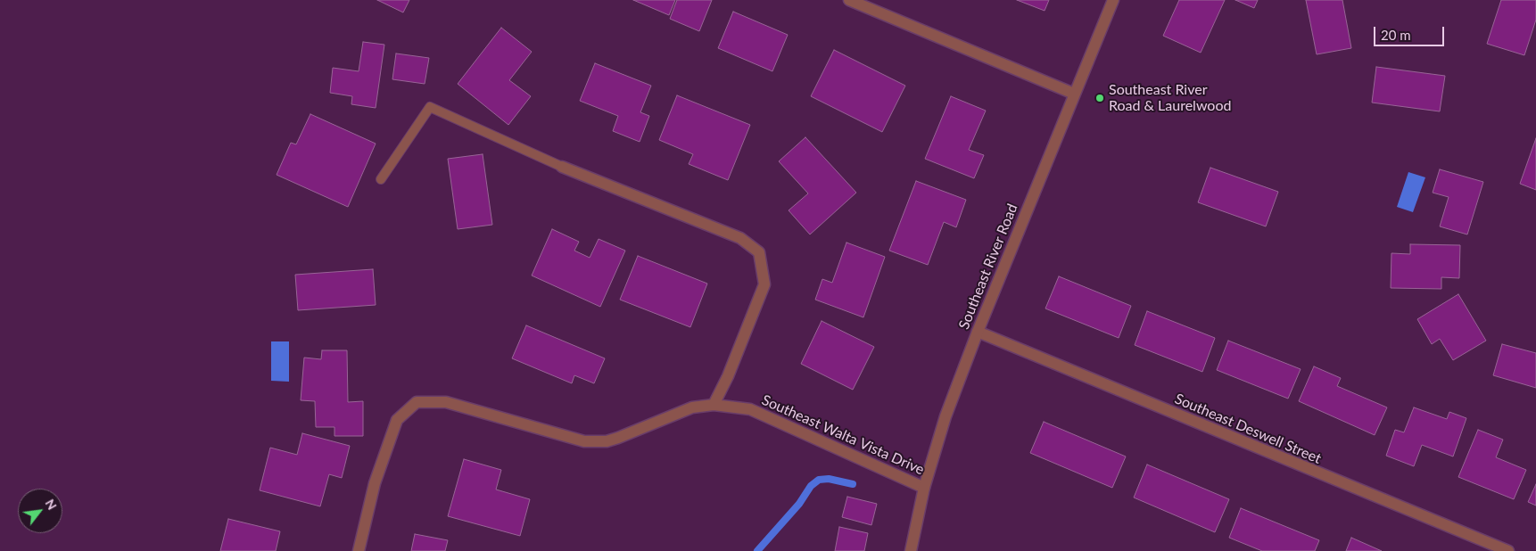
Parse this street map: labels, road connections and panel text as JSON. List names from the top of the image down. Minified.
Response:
{"streets":{"street":["Southeast River Road","Southeast Deswell Street","Southeast Walta Vista Drive"]},"crossings":[["Southeast River Road","Southeast Deswell Street"],["Southeast River Road","Southeast Walta Vista Drive"]],"places":["Southeast River Road & Laurelwood"],"scale_bar":"20 m","north":"top right"}
